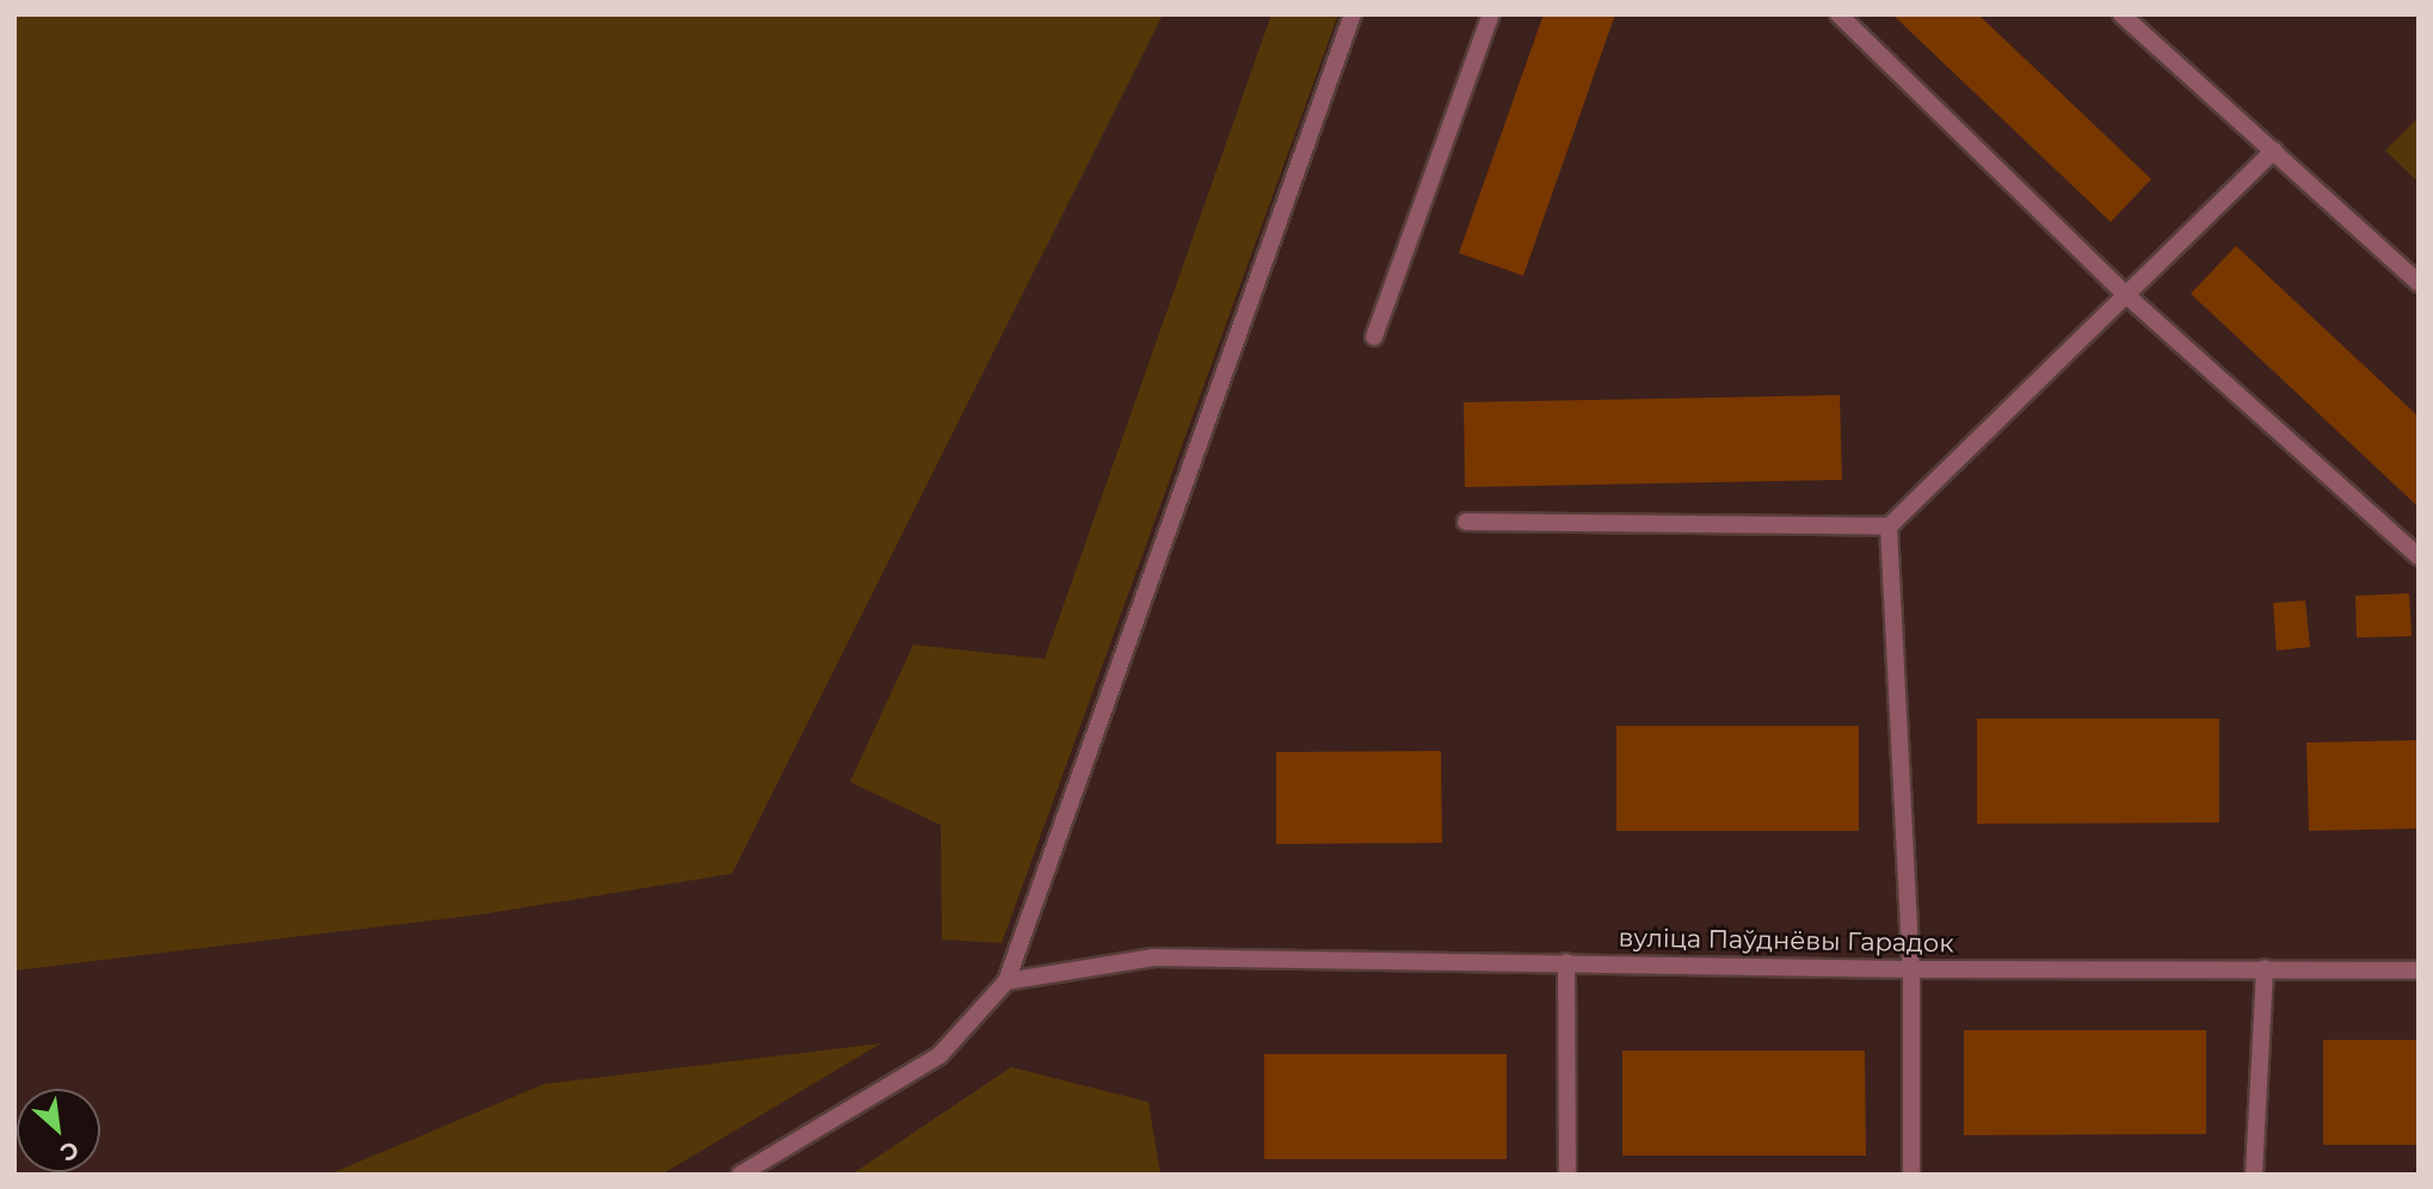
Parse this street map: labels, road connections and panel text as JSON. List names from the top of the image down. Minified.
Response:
{"streets":{"street":["вуліца Паўднёвы Гарадок"]},"north":"bottom right"}
